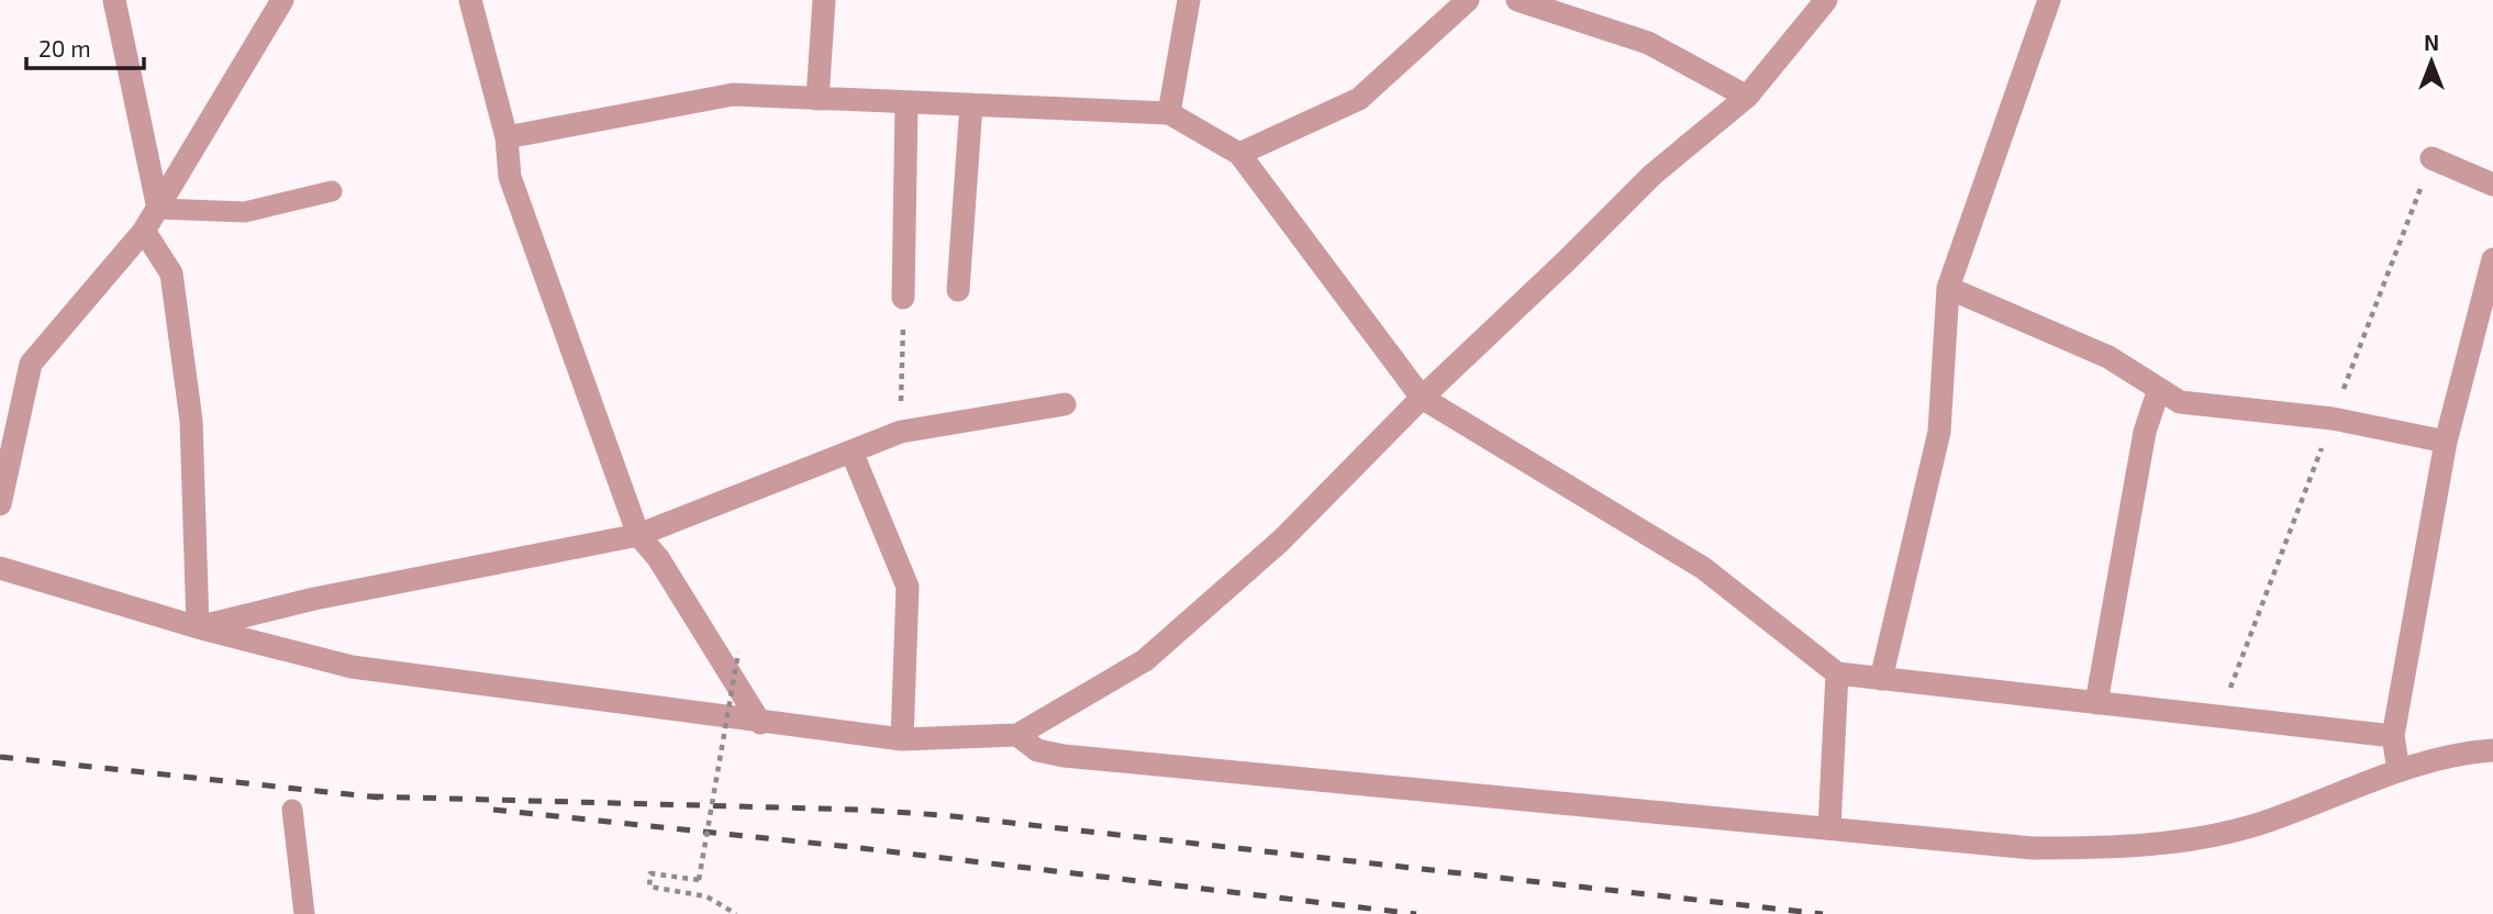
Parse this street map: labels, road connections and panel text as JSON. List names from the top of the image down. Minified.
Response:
{"scale_bar":"20 m","north":"top"}
